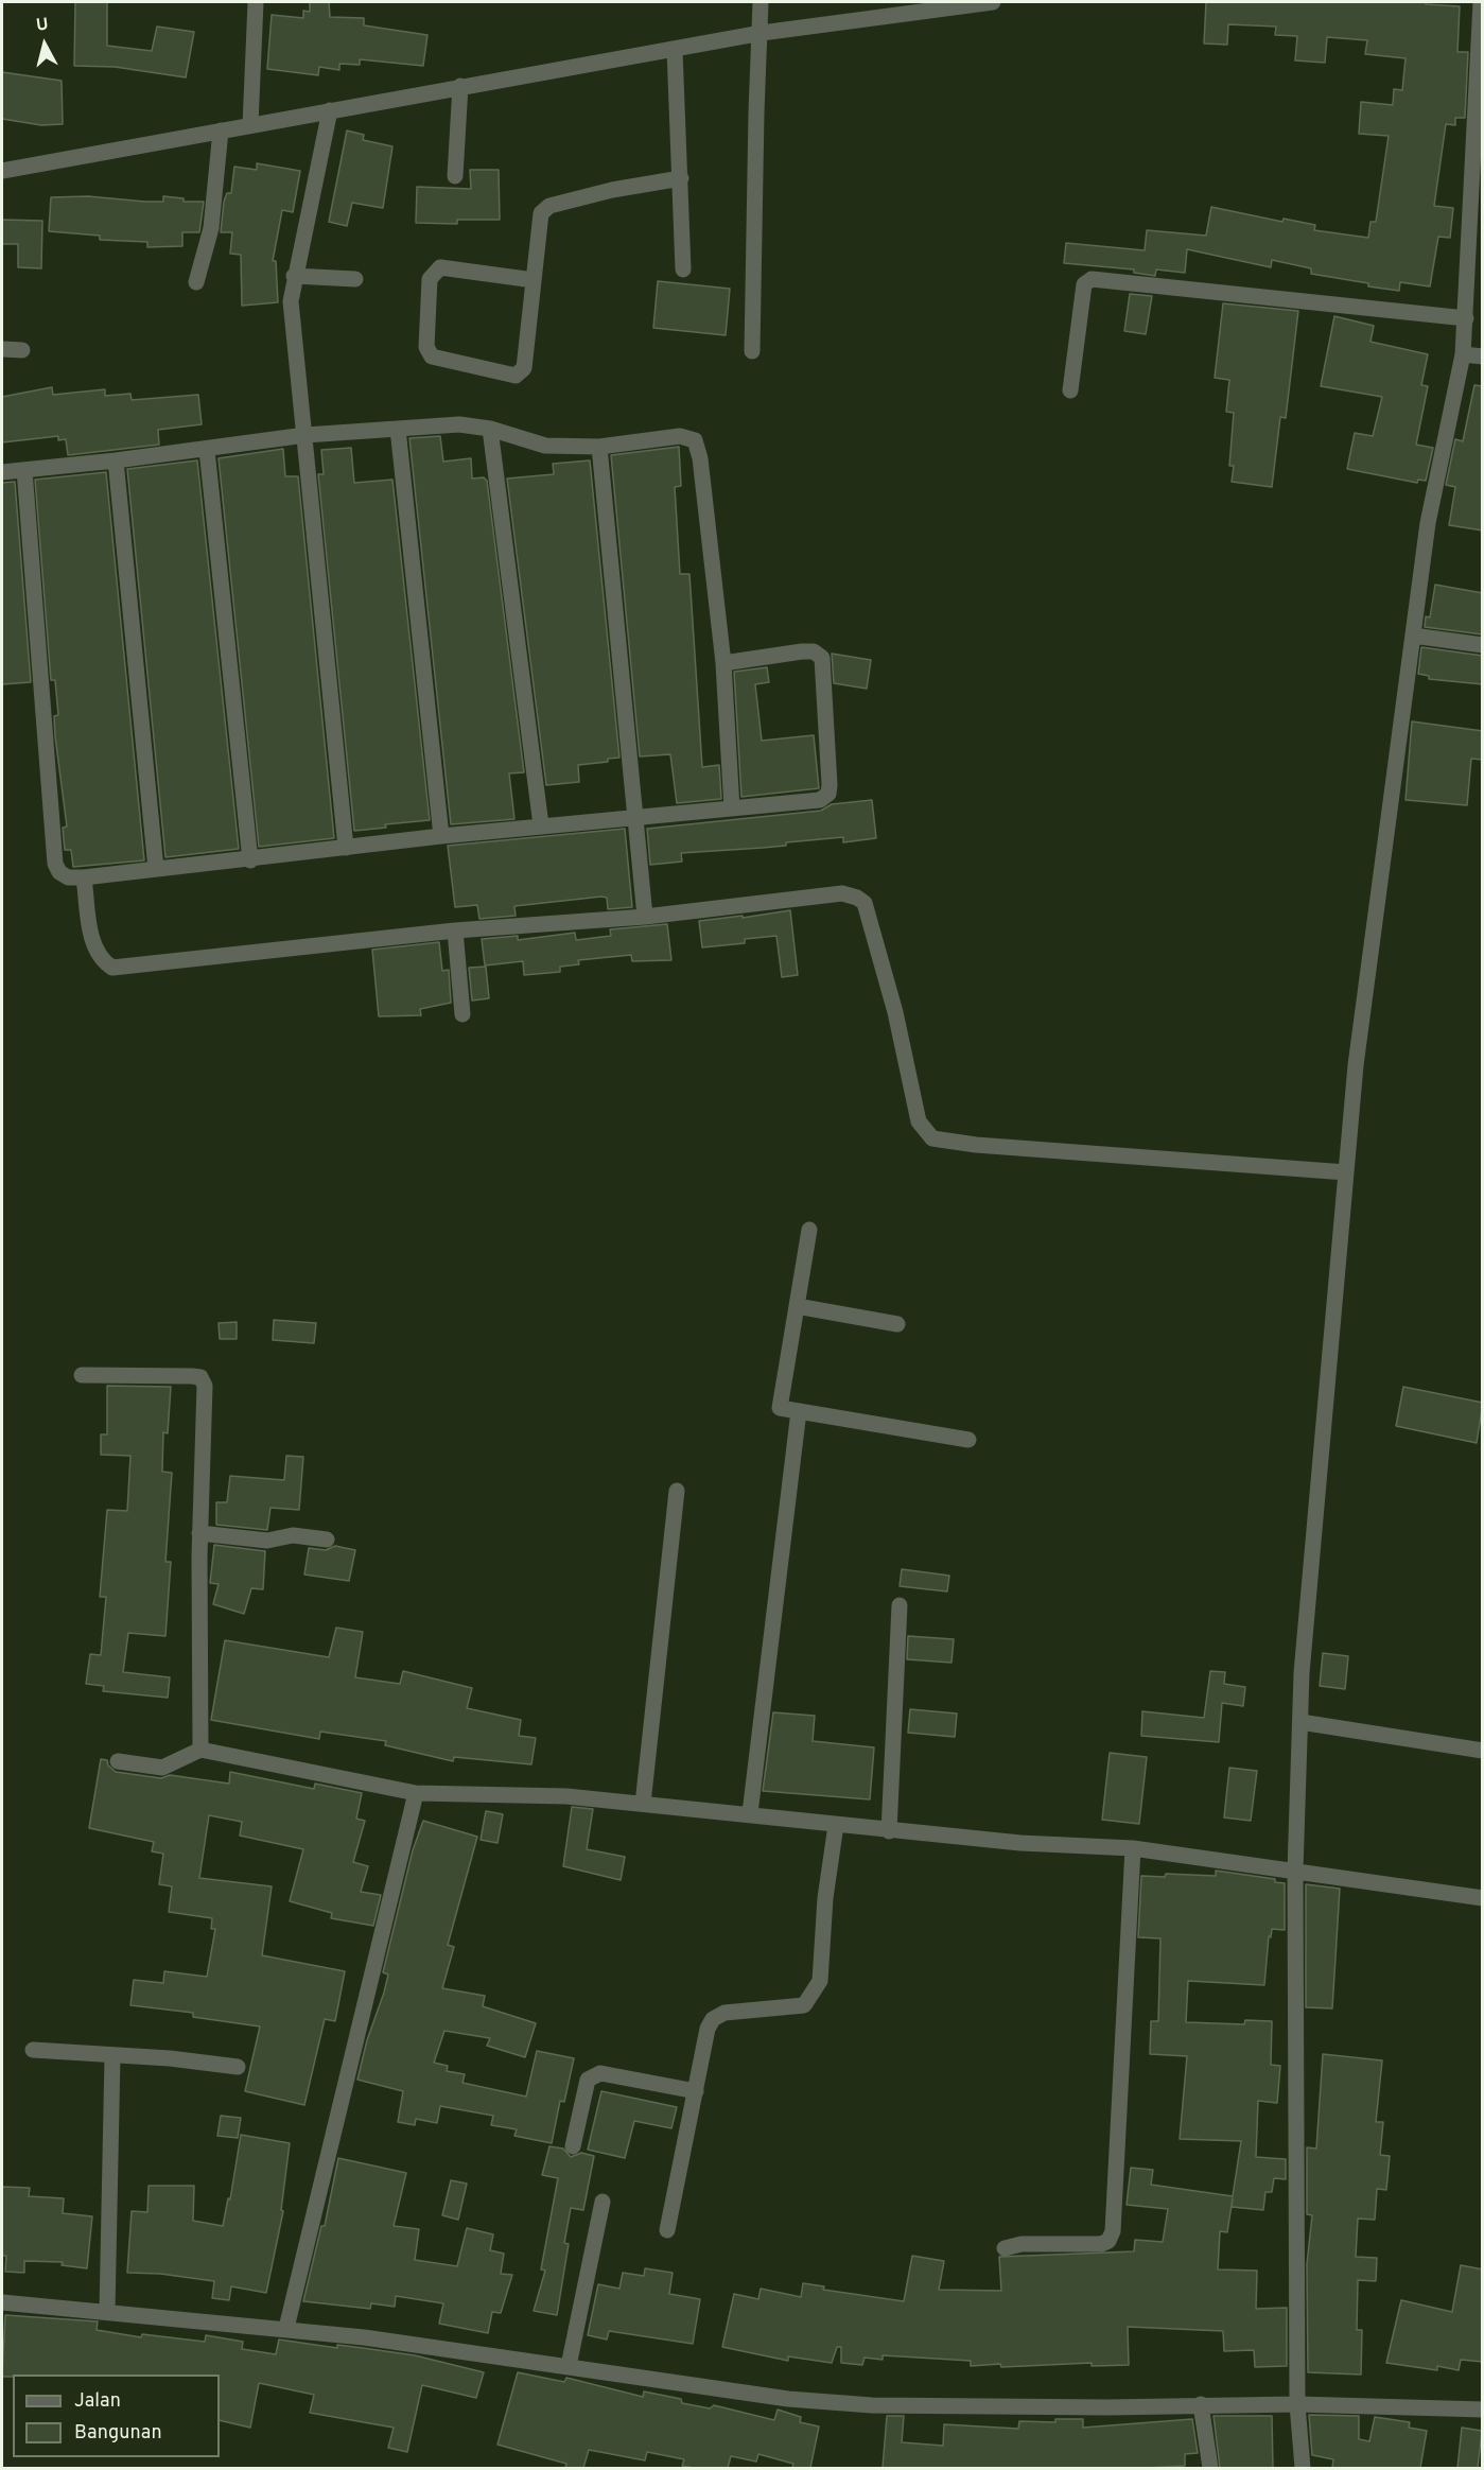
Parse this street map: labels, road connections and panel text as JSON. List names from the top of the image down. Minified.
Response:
{"legend":["Jalan","Bangunan"],"north":"top"}
